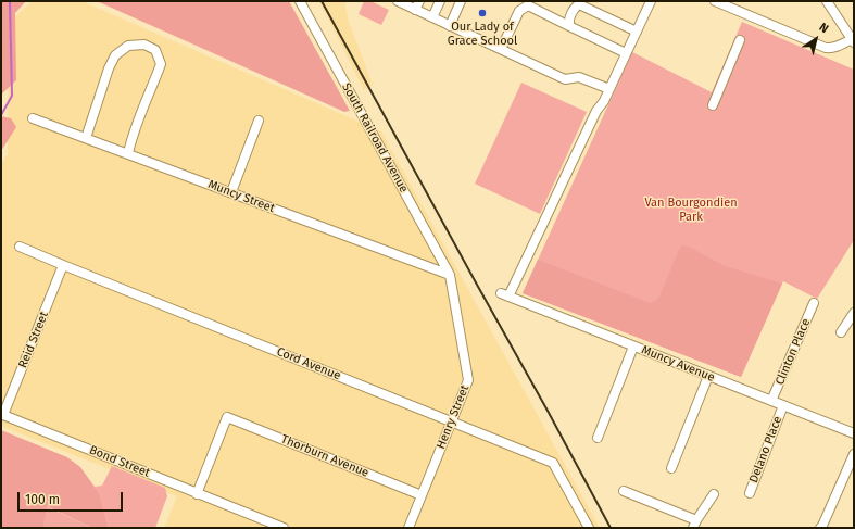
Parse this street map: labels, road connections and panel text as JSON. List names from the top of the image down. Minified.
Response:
{"streets":{"street":["South Railroad Avenue","Muncy Street","Reid Street","Clinton Place","Cord Avenue","Muncy Avenue","Henry Street","Delano Place","Thorburn Avenue","Bond Street"]},"crossings":[["South Railroad Avenue","Muncy Street"],["South Railroad Avenue","Henry Street"],["Muncy Street","Henry Street"],["Reid Street","Cord Avenue"],["Reid Street","Bond Street"],["Clinton Place","Muncy Avenue"],["Cord Avenue","Henry Street"],["Muncy Avenue","Delano Place"],["Henry Street","Thorburn Avenue"],["Thorburn Avenue","Bond Street"]],"parks":["Van Bourgondien Park"],"places":["Our Lady of Grace School"],"scale_bar":"100 m","north":"top right"}
